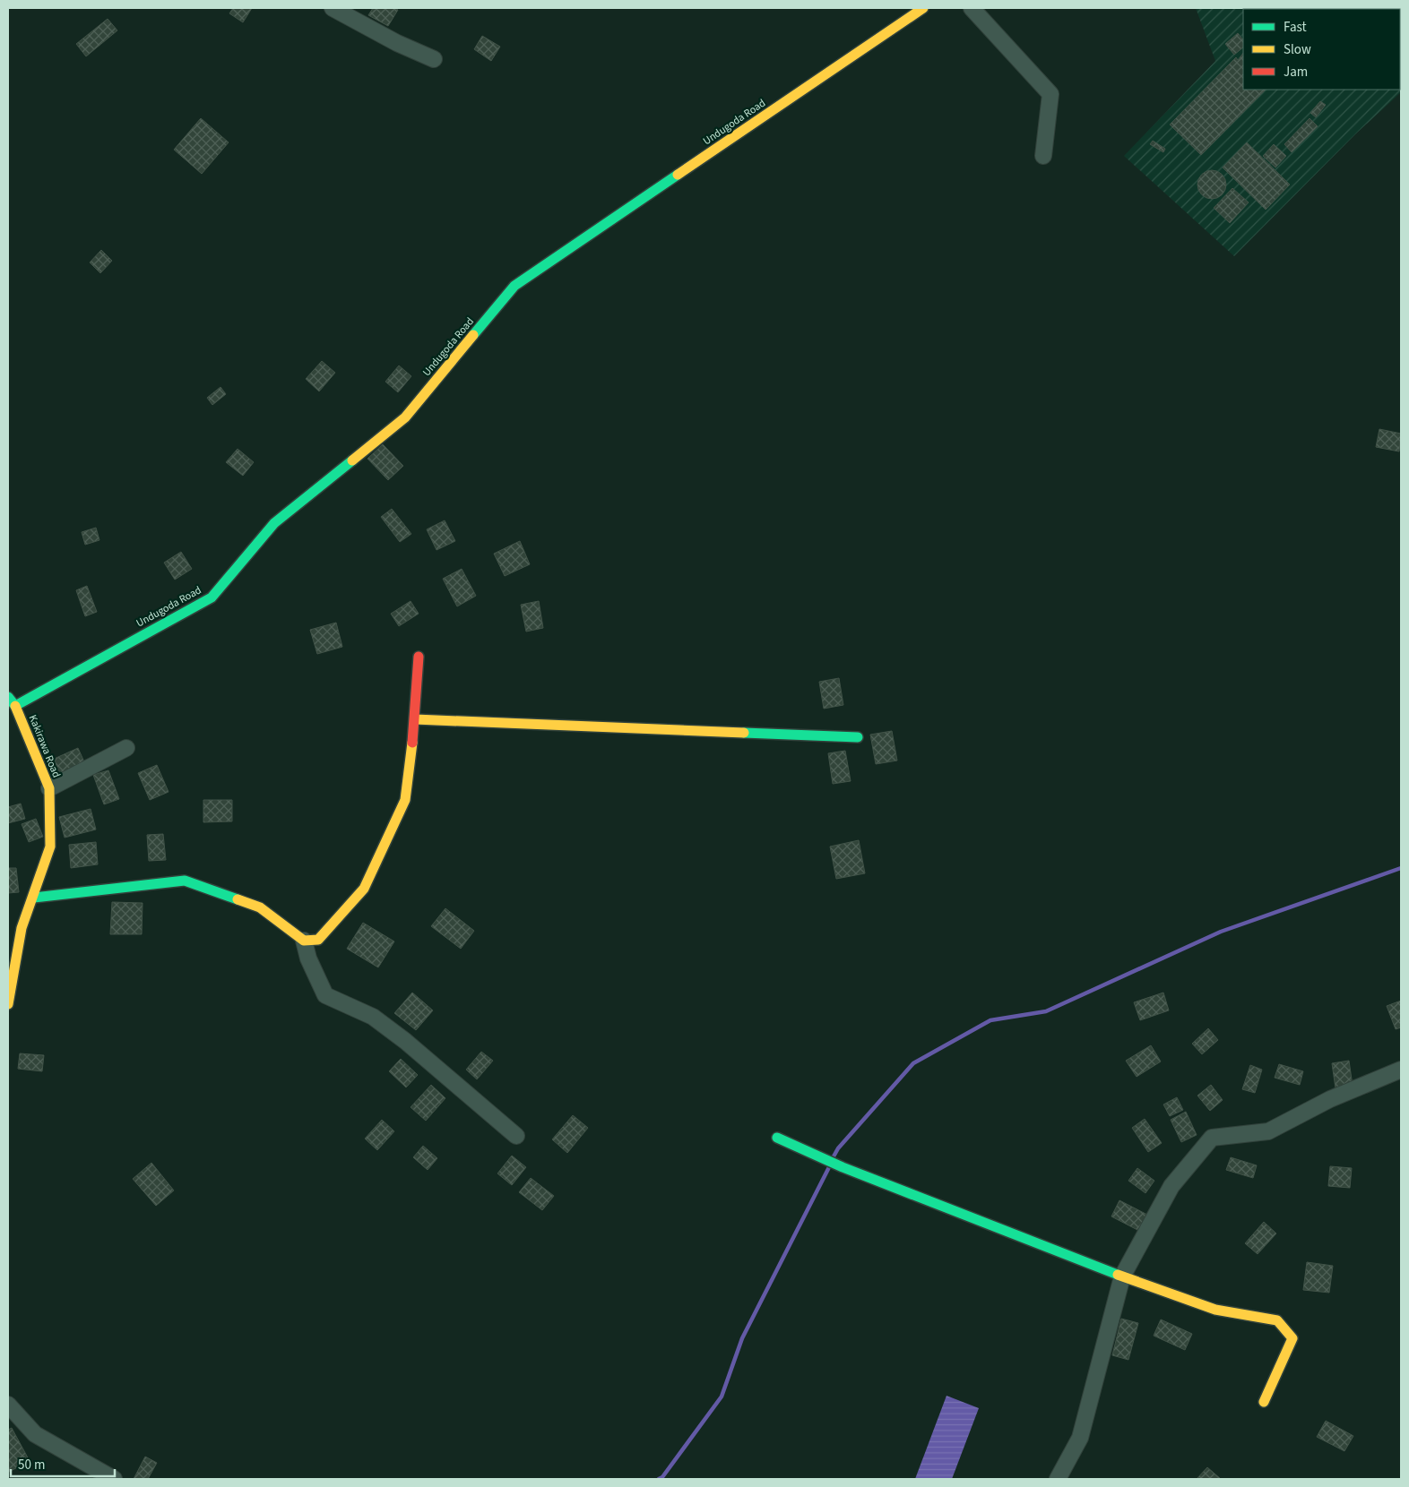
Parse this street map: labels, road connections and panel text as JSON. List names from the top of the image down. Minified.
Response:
{"streets":{"street":["Undugoda Road","Kakirawa Road"]},"crossings":[["Undugoda Road","Kakirawa Road"]],"legend":["Fast","Slow","Jam"],"scale_bar":"50 m"}
